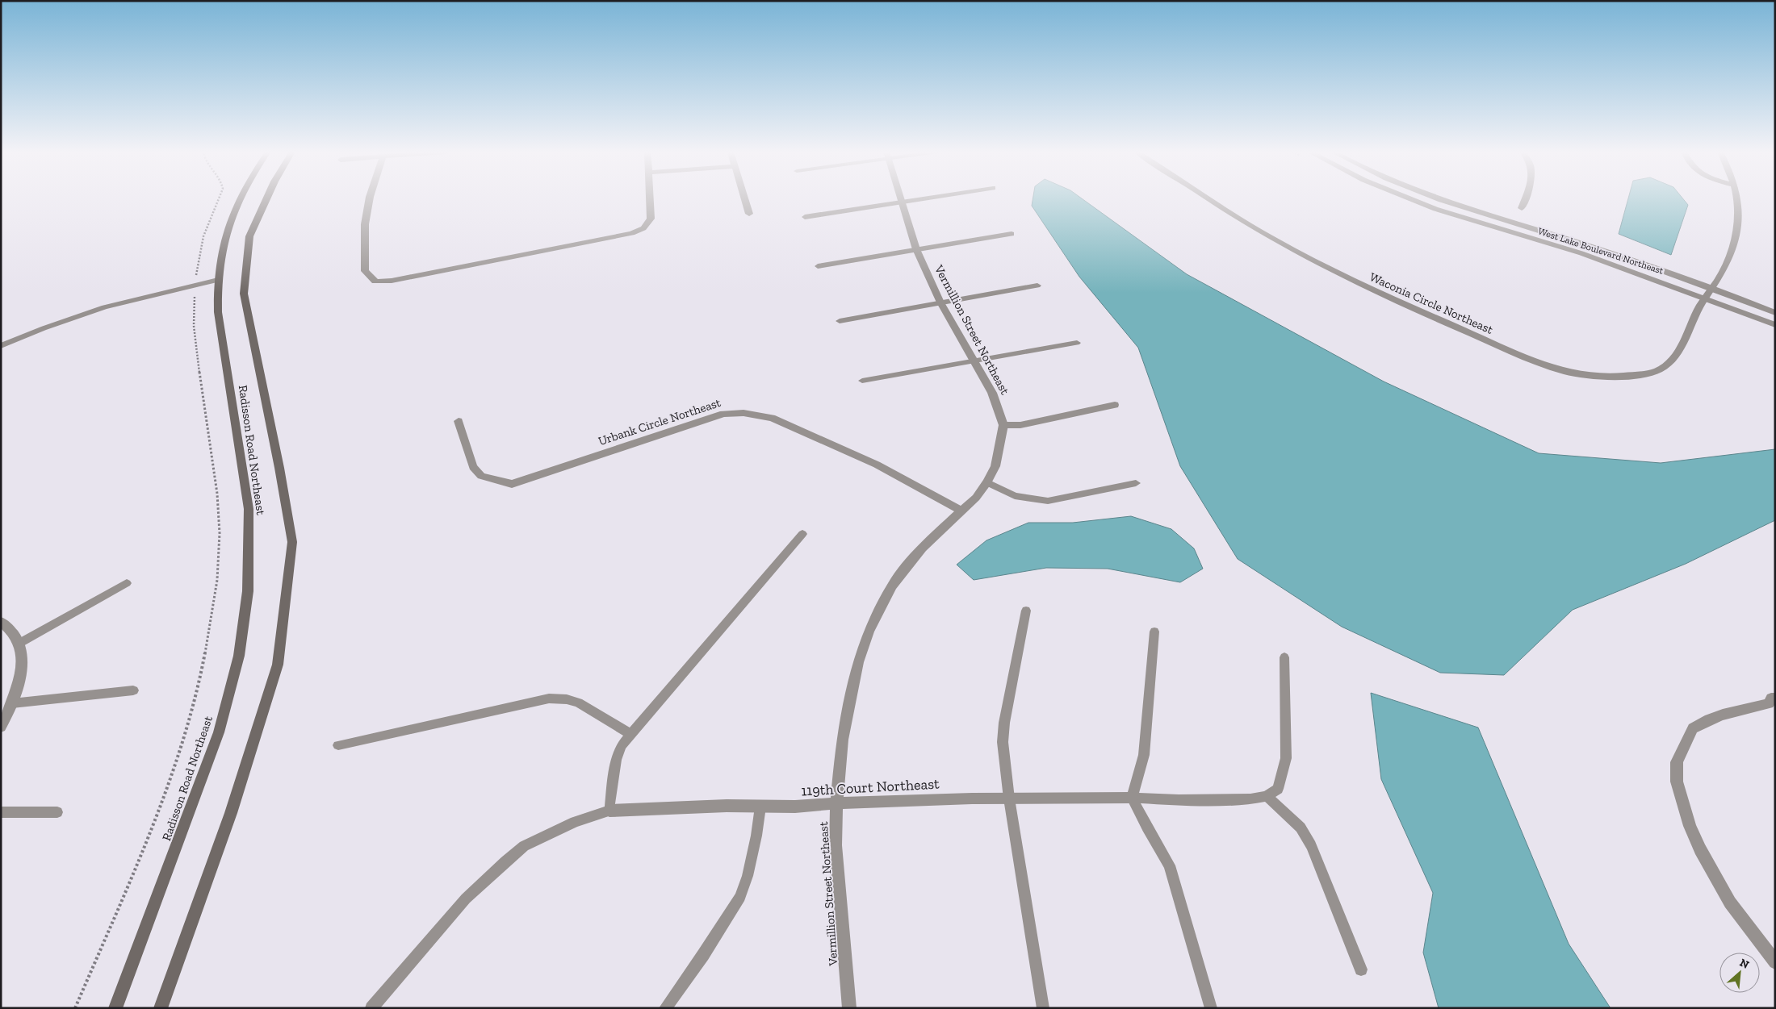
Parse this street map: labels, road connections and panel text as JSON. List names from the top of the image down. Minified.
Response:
{"streets":{"main road":["Radisson Road Northeast"],"street":["West Lake Boulevard Northeast","Waconia Circle Northeast","Vermillion Street Northeast","Urbank Circle Northeast","119th Court Northeast"]},"crossings":[["West Lake Boulevard Northeast","Waconia Circle Northeast"],["Vermillion Street Northeast","Urbank Circle Northeast"],["Vermillion Street Northeast","119th Court Northeast"]],"north":"top right"}
